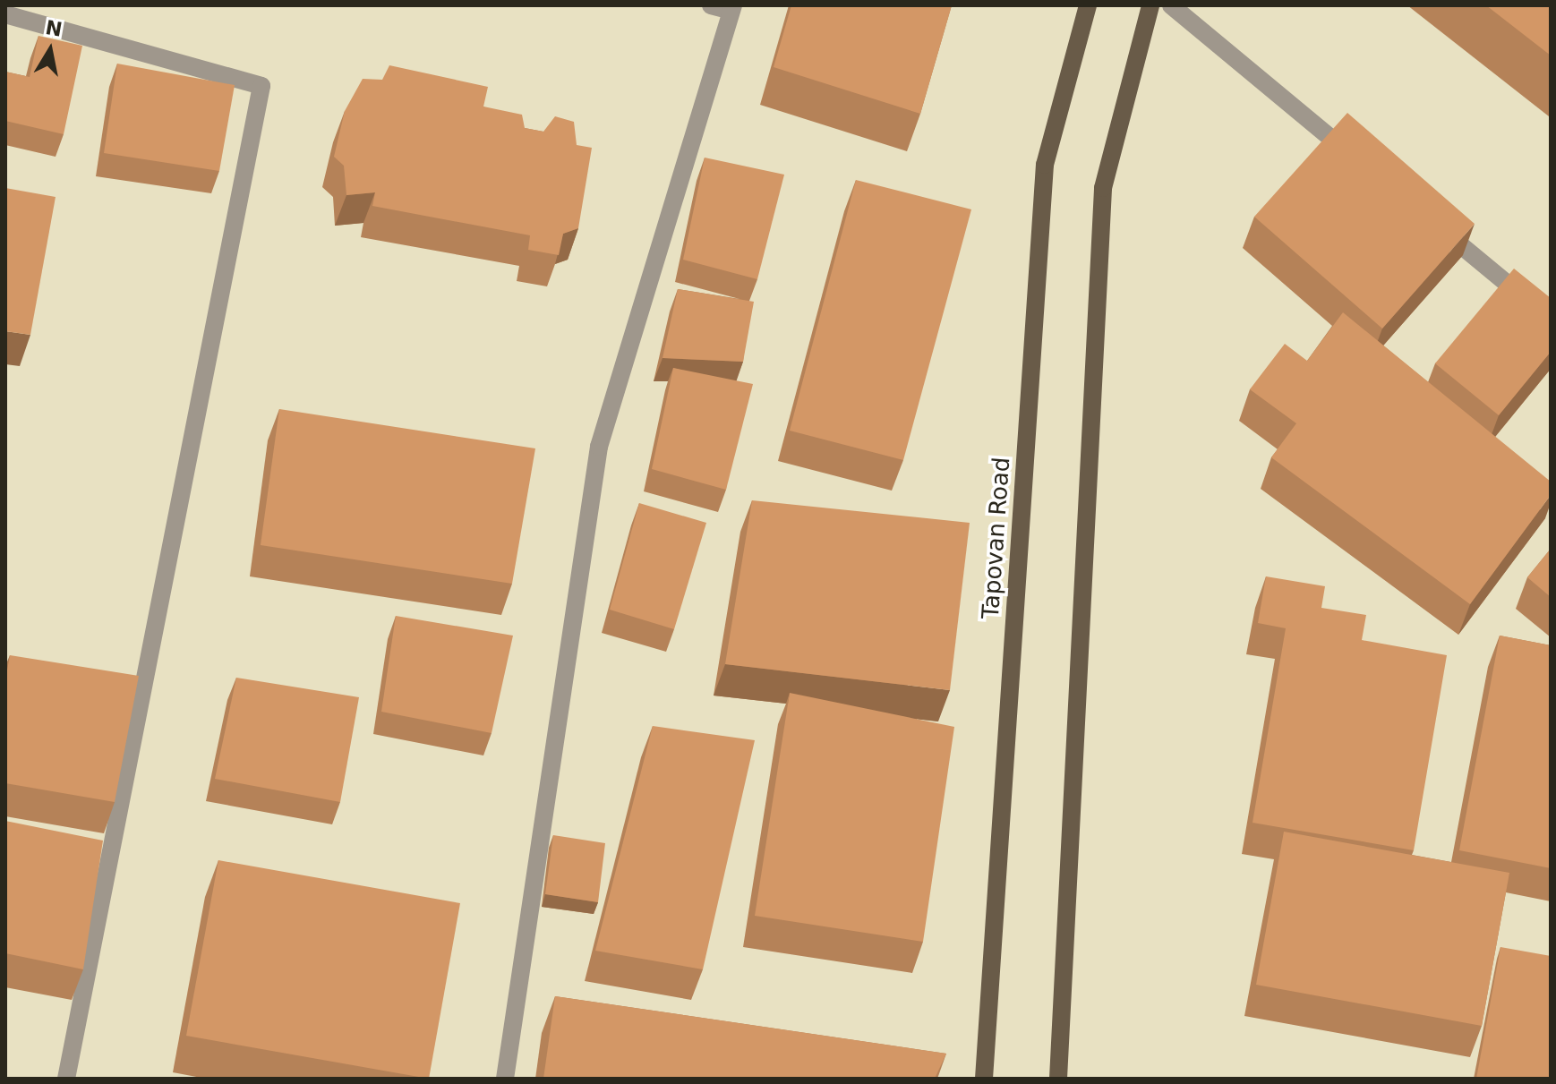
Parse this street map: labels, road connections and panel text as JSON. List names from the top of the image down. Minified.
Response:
{"streets":{"main road":["Tapovan Road"]},"north":"top"}
